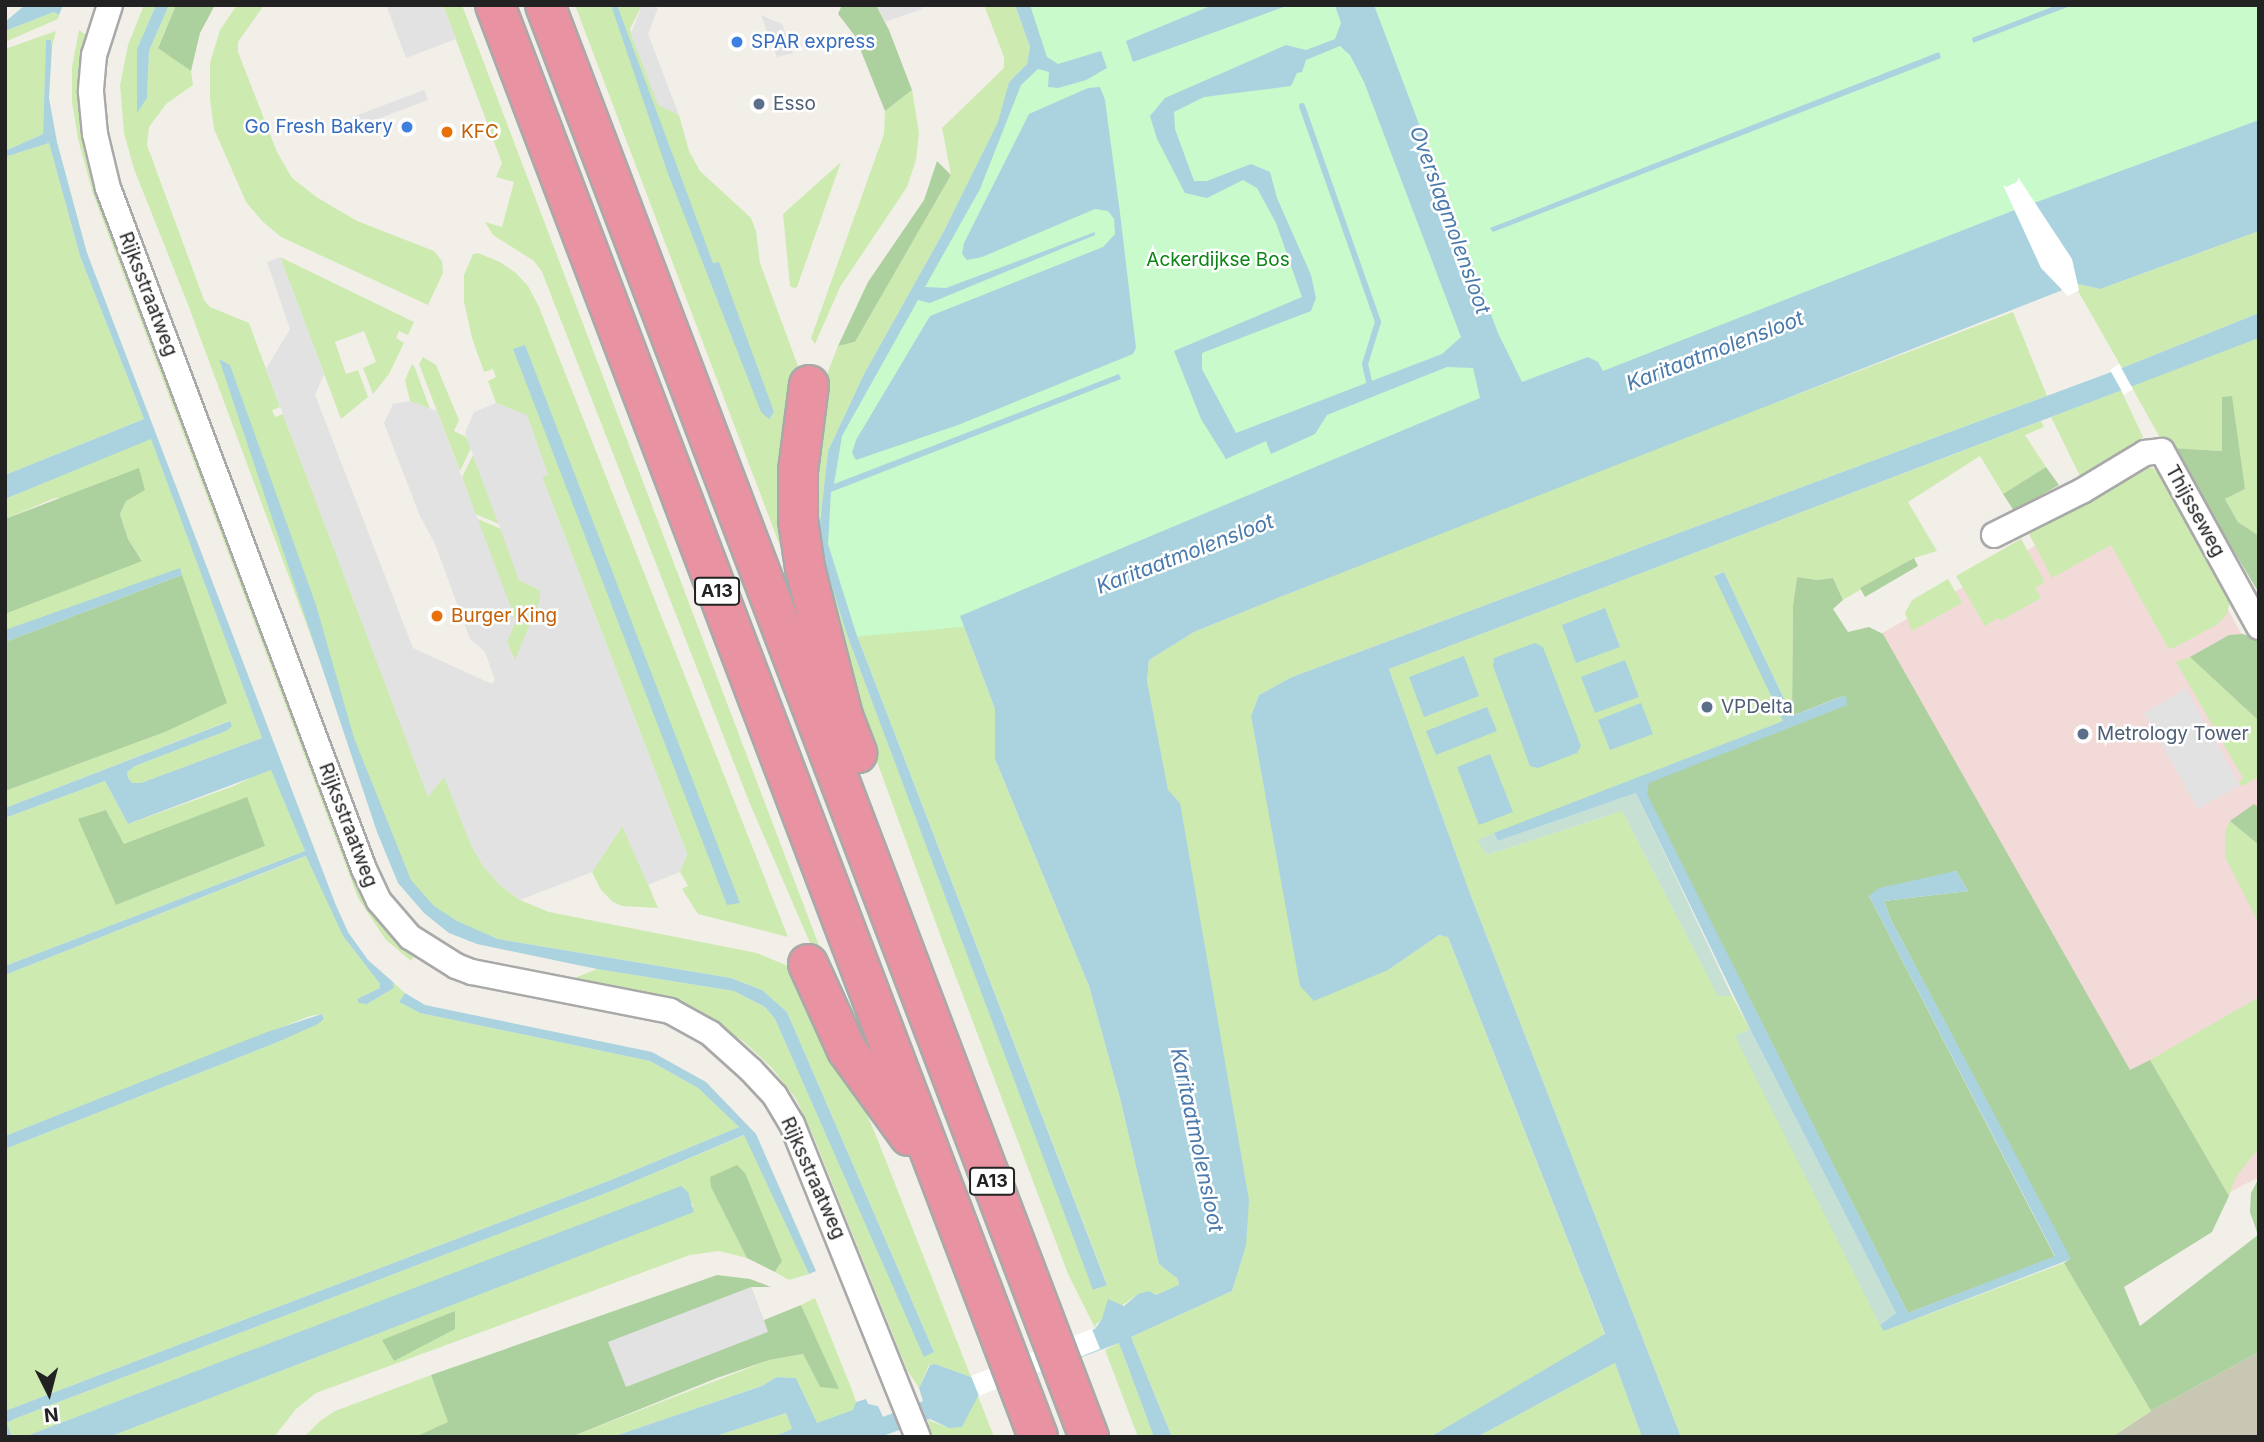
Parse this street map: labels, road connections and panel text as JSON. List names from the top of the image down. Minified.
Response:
{"streets":{"highway":["A13"],"street":["Rijksstraatweg","Thijsseweg"]},"water":["Overslagmolensloot","Karitaatmolensloot"],"parks":["Ackerdijkse Bos"],"places":["SPAR express","Esso","Go Fresh Bakery","KFC","Burger King","VPDelta","Metrology Tower"],"north":"bottom"}
